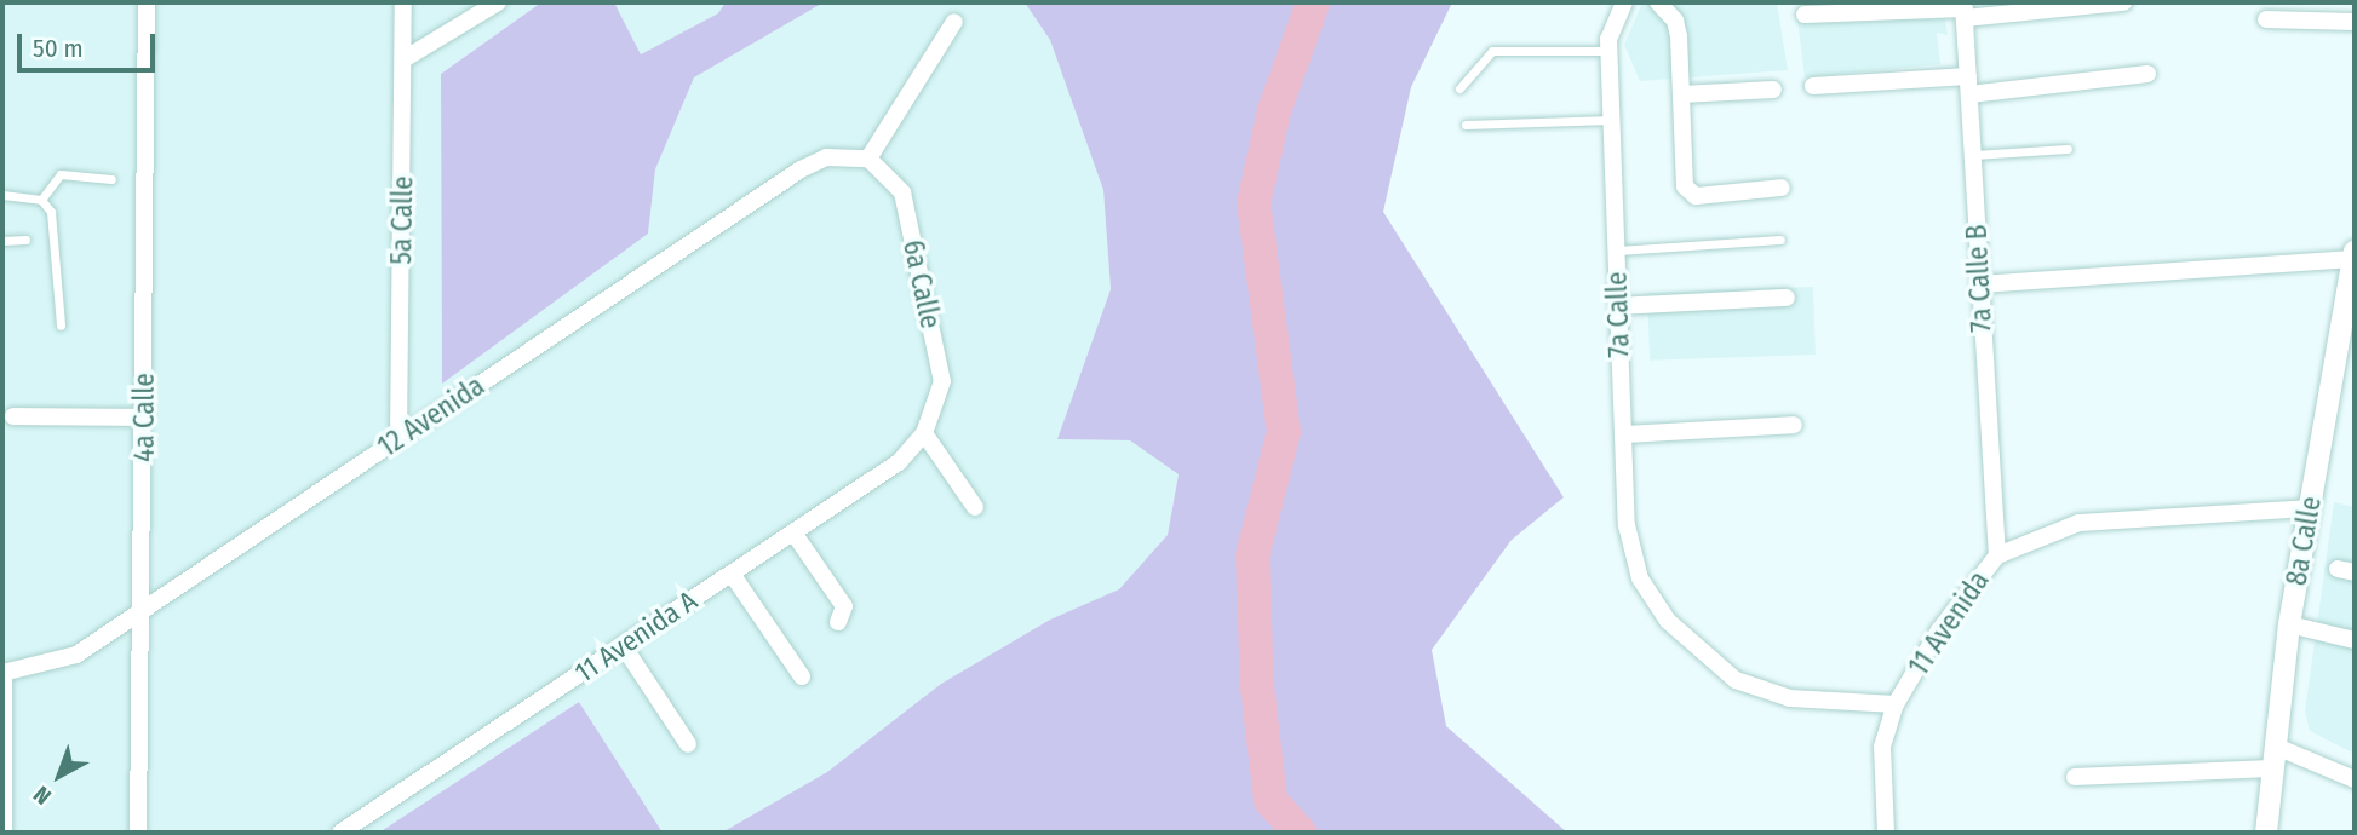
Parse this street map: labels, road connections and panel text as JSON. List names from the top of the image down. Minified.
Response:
{"streets":{"street":["5a Calle","7a Calle B","6a Calle","7a Calle","12 Avenida","4a Calle","8a Calle","11 Avenida","11 Avenida A"]},"crossings":[["5a Calle","12 Avenida"],["7a Calle B","11 Avenida"],["6a Calle","12 Avenida"],["6a Calle","11 Avenida A"],["7a Calle","11 Avenida"],["12 Avenida","4a Calle"],["8a Calle","11 Avenida"]],"scale_bar":"50 m","north":"bottom left"}
